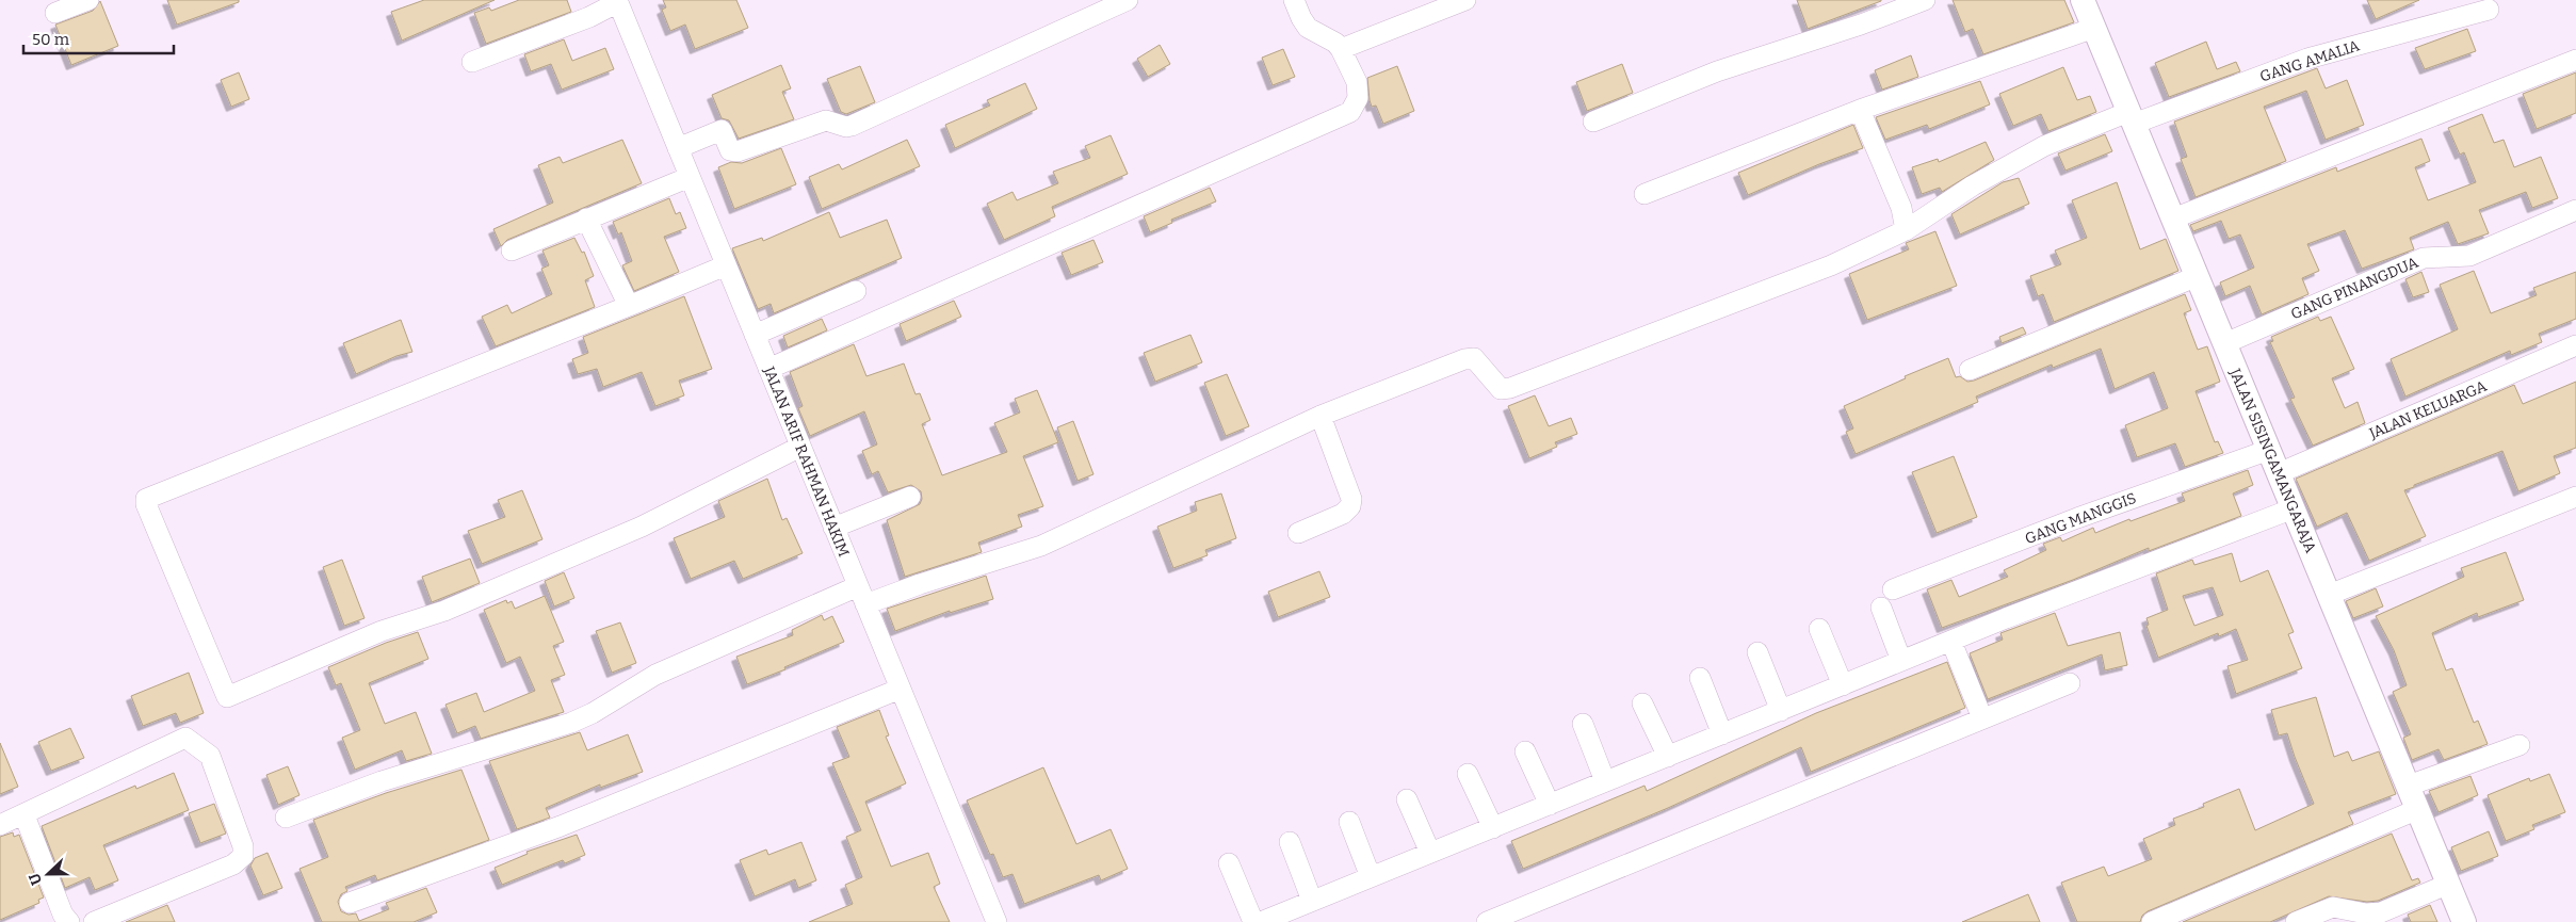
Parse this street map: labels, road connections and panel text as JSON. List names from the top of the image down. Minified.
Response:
{"streets":{"street":["GANG AMALIA","GANG PINANGDUA","JALAN KELUARGA","JALAN SISINGAMANGARAJA","JALAN ARIF RAHMAN HAKIM","GANG MANGGIS"]},"crossings":[["GANG AMALIA","JALAN SISINGAMANGARAJA"],["GANG PINANGDUA","JALAN SISINGAMANGARAJA"],["JALAN KELUARGA","JALAN SISINGAMANGARAJA"],["JALAN SISINGAMANGARAJA","GANG MANGGIS"]],"scale_bar":"50 m","north":"left"}
